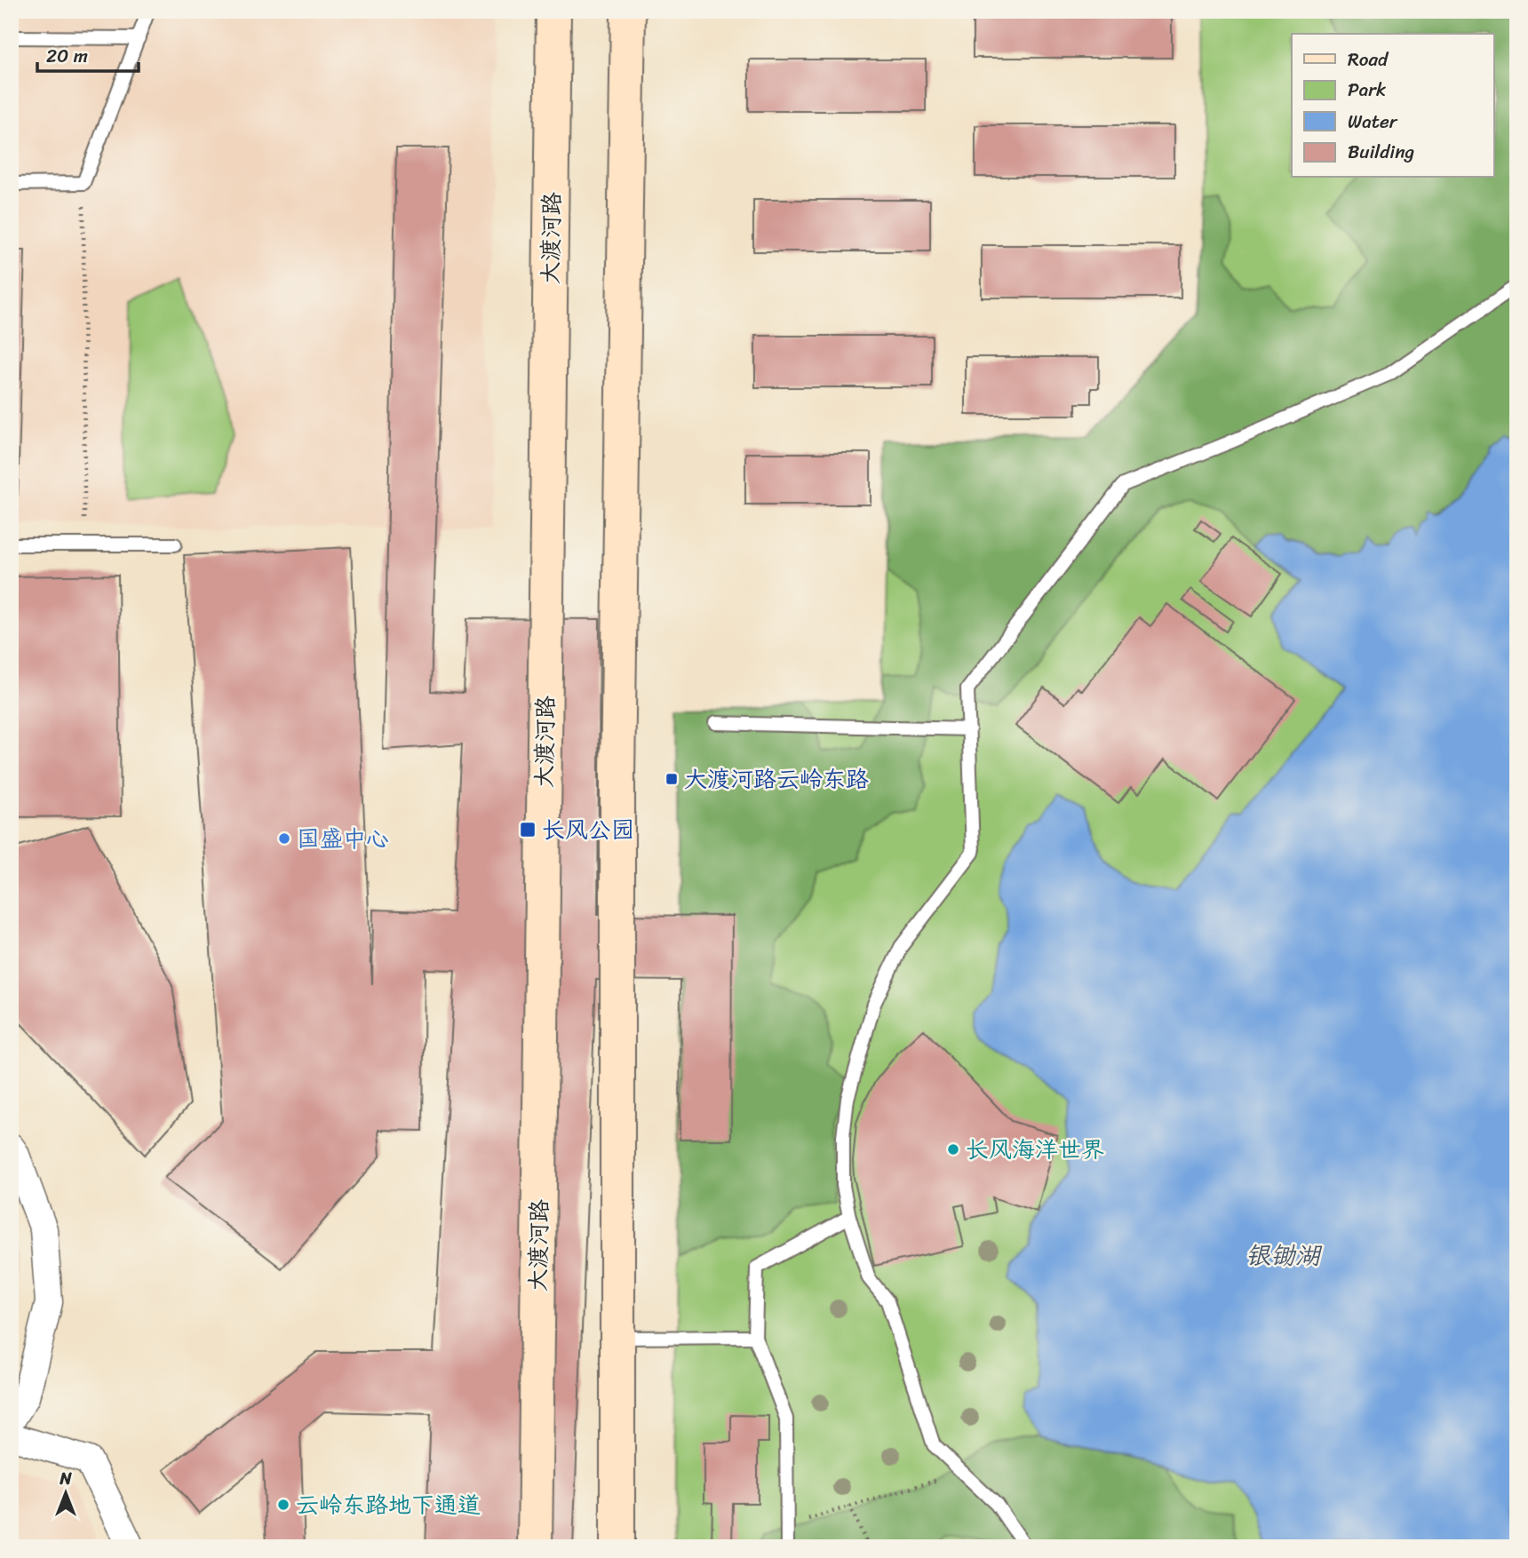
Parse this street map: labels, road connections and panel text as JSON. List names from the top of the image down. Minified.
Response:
{"streets":{"main road":["大渡河路"]},"water":["银锄湖"],"places":{"transit":["大渡河路云岭东路","长风公园"],"other":["国盛中心","长风海洋世界","云岭东路地下通道"]},"legend":["Road","Park","Water","Building"],"scale_bar":"20 m","north":"top"}
